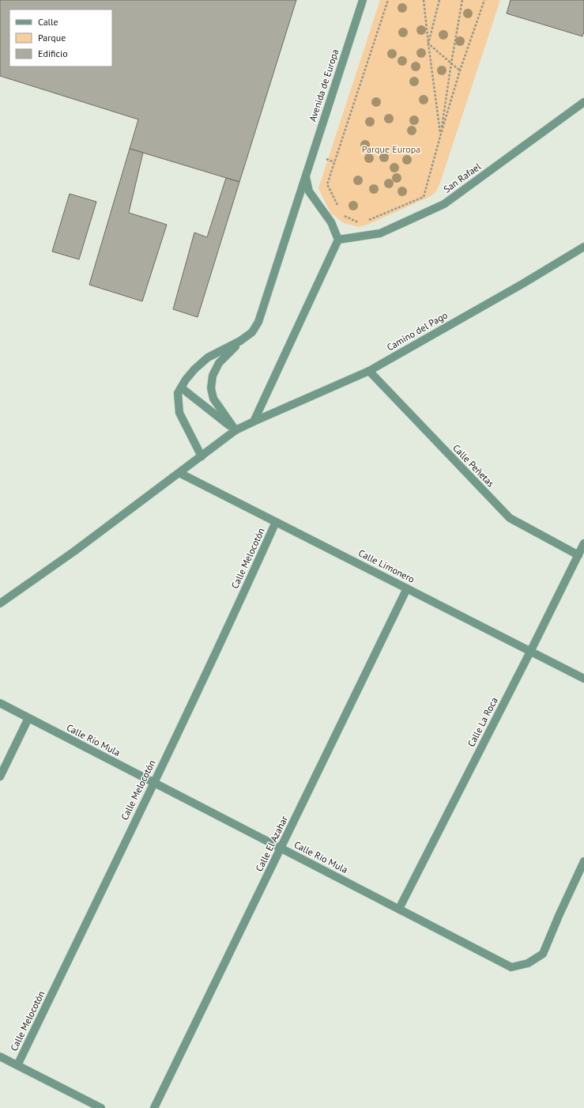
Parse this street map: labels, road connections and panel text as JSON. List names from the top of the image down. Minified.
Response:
{"streets":{"street":["Avenida de Europa","San Rafael","Camino del Pago","Calle Peñetas","Calle Melocotón","Calle Limonero","Calle La Roca","Calle Río Mula","Calle El Azahar"]},"crossings":[["Camino del Pago","Calle Peñetas"],["Camino del Pago","Calle Limonero"],["Calle Peñetas","Calle La Roca"],["Calle Melocotón","Calle Limonero"],["Calle Melocotón","Calle Río Mula"],["Calle Limonero","Calle La Roca"],["Calle Limonero","Calle El Azahar"],["Calle La Roca","Calle Río Mula"],["Calle Río Mula","Calle El Azahar"]],"parks":["Parque Europa"],"legend":["Calle","Parque","Edificio"]}
